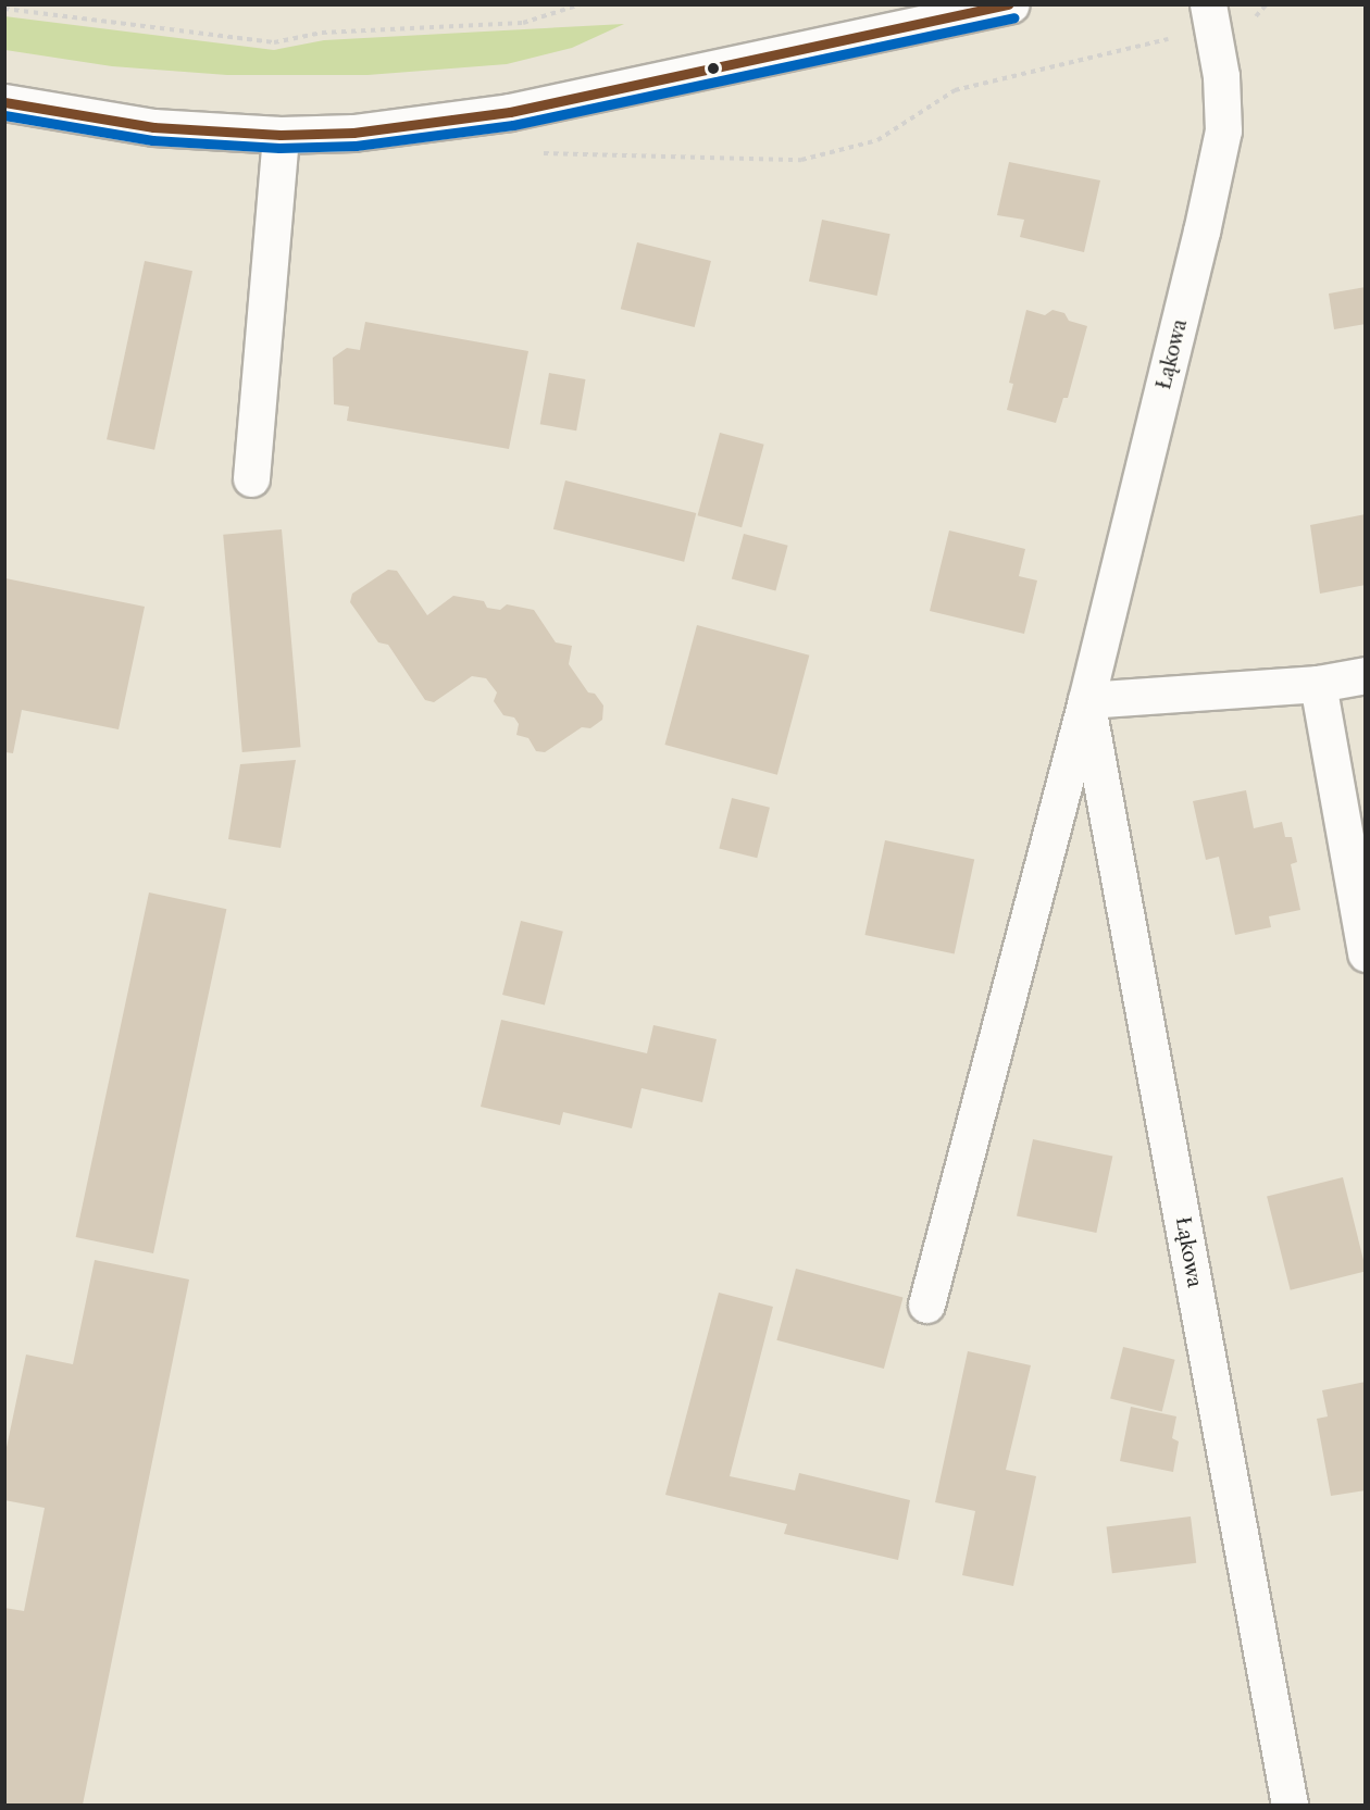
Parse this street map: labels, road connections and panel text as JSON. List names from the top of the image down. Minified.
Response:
{"streets":{"street":["Łąkowa"]}}
